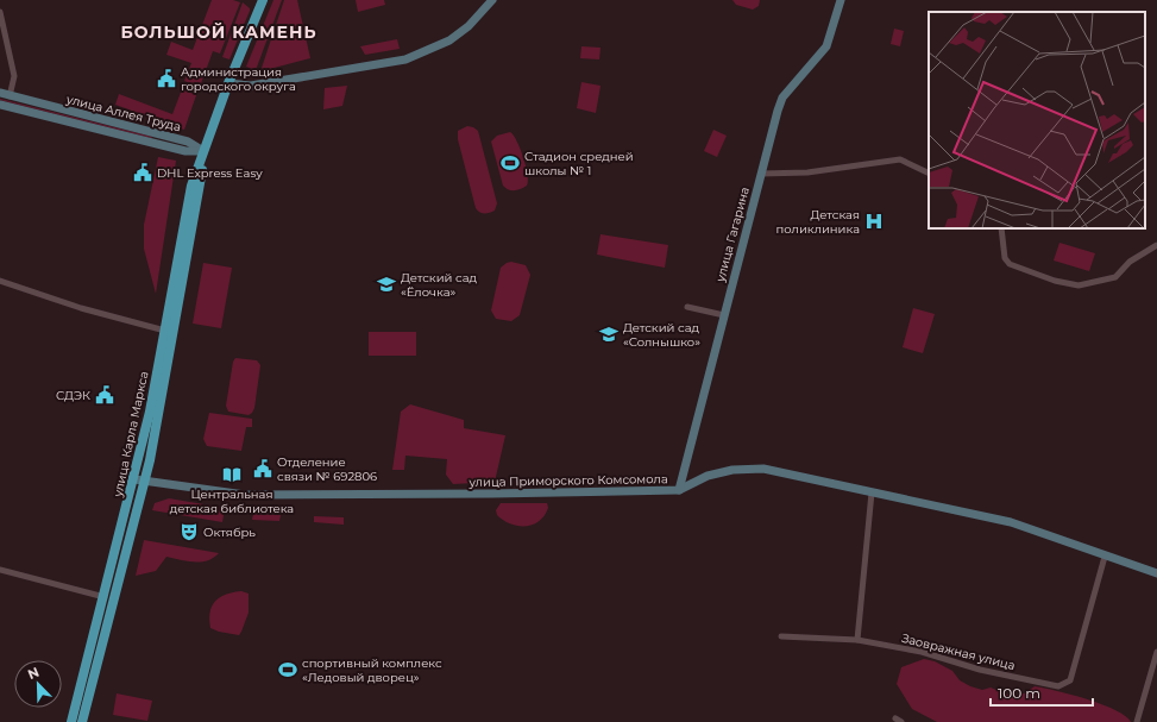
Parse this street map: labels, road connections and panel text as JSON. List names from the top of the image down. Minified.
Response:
{"streets":{"main road":["улица Карла Маркса"],"street":["улица Аллея Труда","улица Гагарина","улица Приморского Комсомола","Заовражная улица"]},"crossings":[["улица Аллея Труда","улица Карла Маркса"],["улица Гагарина","улица Приморского Комсомола"],["улица Карла Маркса","улица Приморского Комсомола"],["улица Приморского Комсомола","Заовражная улица"]],"districts":["БОЛЬШОЙ КАМЕНЬ"],"places":{"public building":["Администрация городского округа","DHL Express Easy","СДЭК","Отделение связи № 692806"],"sports":["Стадион средней школы № 1","спортивный комплекс «Ледовый дворец»"],"hospital":["Детская поликлиника"],"school or university":["Детский сад «Ёлочка»","Детский сад «Солнышко»"],"library":["Центральная детская библиотека"],"theatre":["Октябрь"]},"scale_bar":"100 m","north":"top left"}
